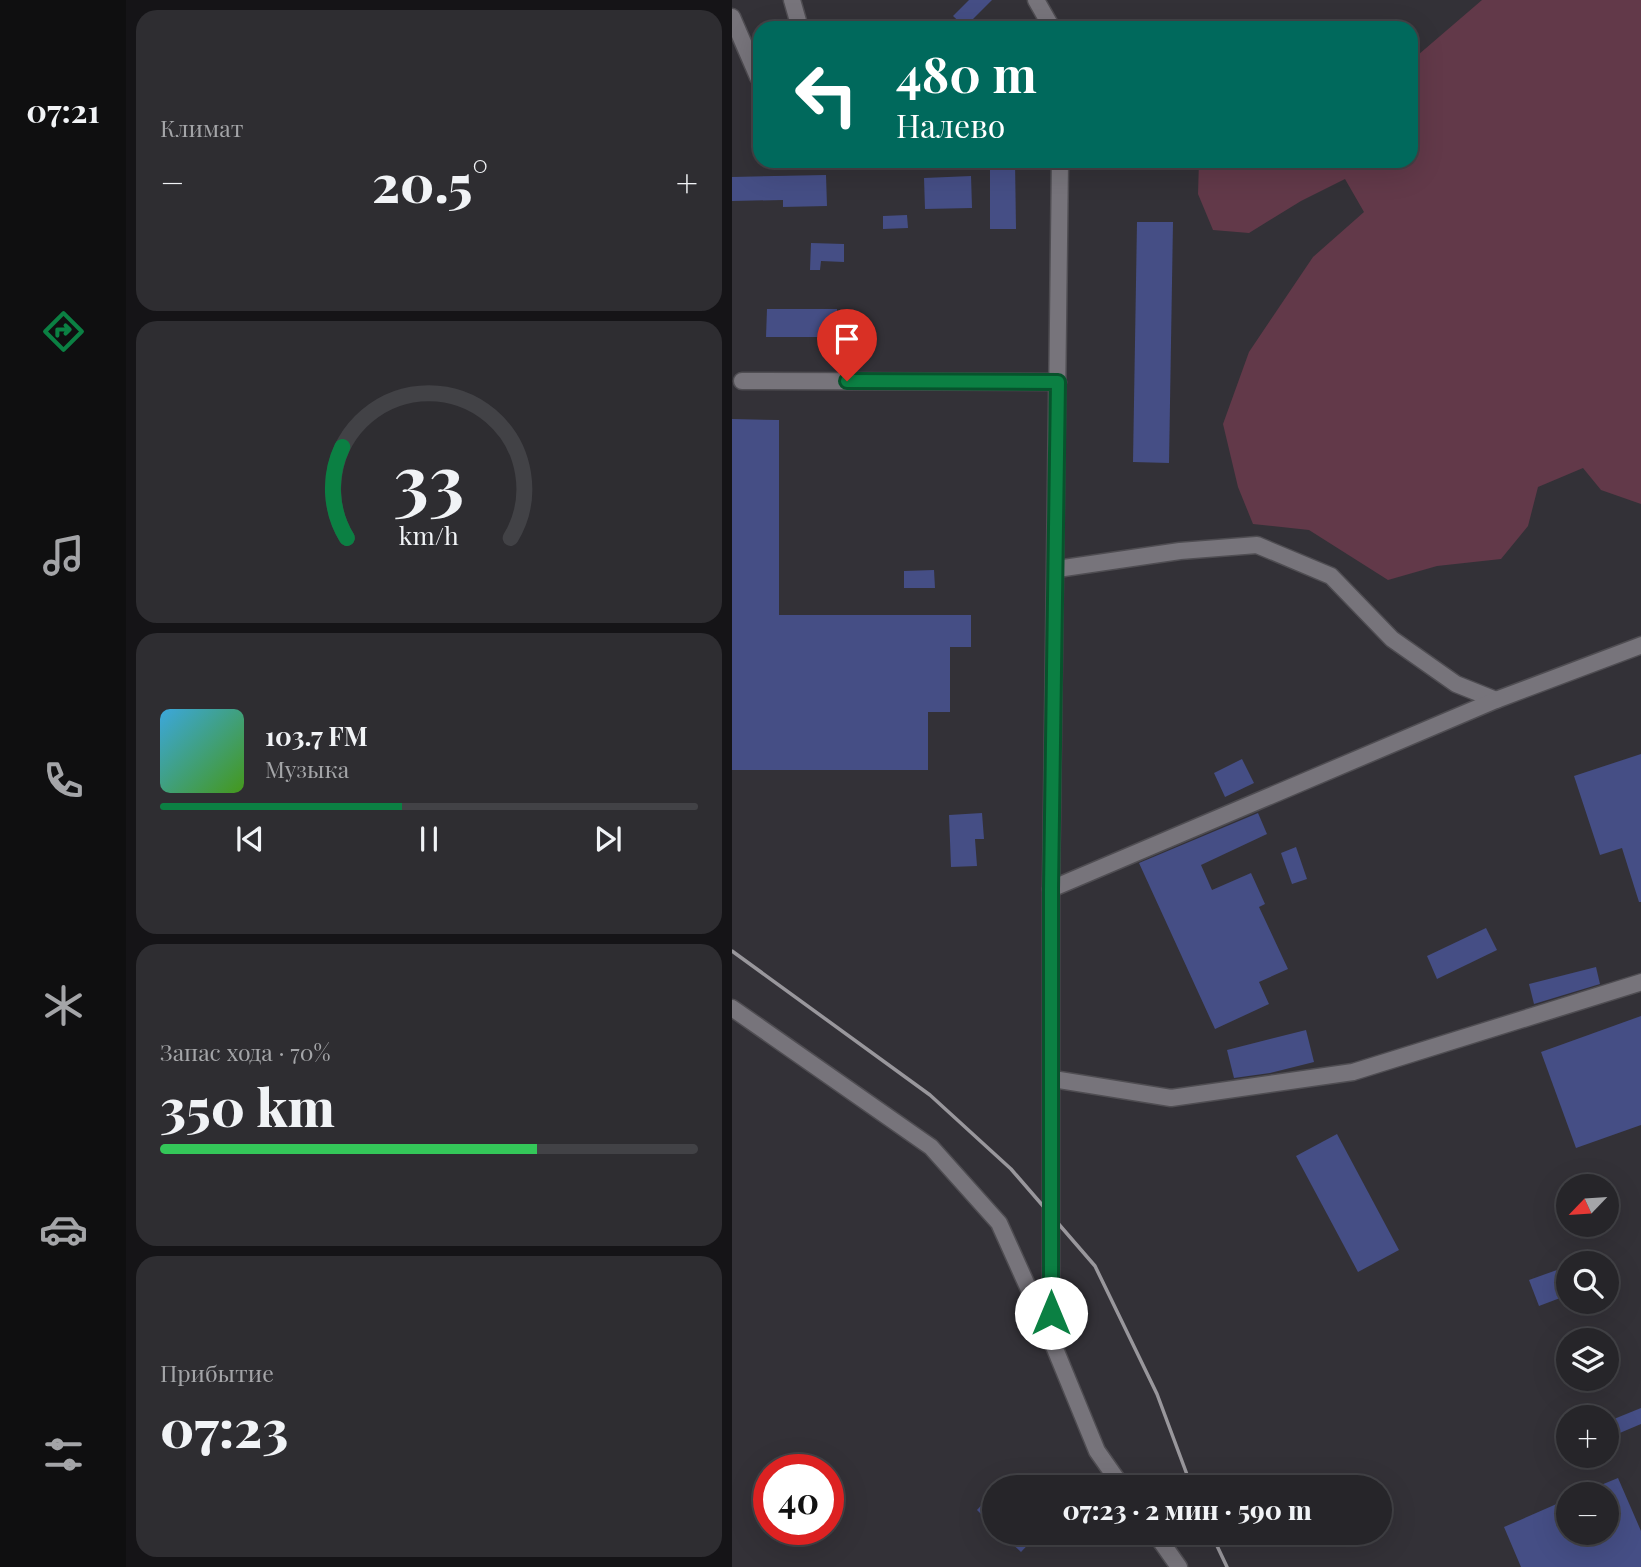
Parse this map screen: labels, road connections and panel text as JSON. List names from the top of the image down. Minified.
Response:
{"north":"bottom left","page":{"tabs":"07:21","tile":["Климат",["Запас хода · 70%","350 km"],["Прибытие","07:23"]],"turn":["480 m","Налево"],"heat":["−","20.5°","+"],"song":["103.7 FM","Музыка"],"map_buttons":["+","−"],"limit":"40","trip":"07:23 · 2 мин · 590 m","gauge":["33","km/h"]}}
